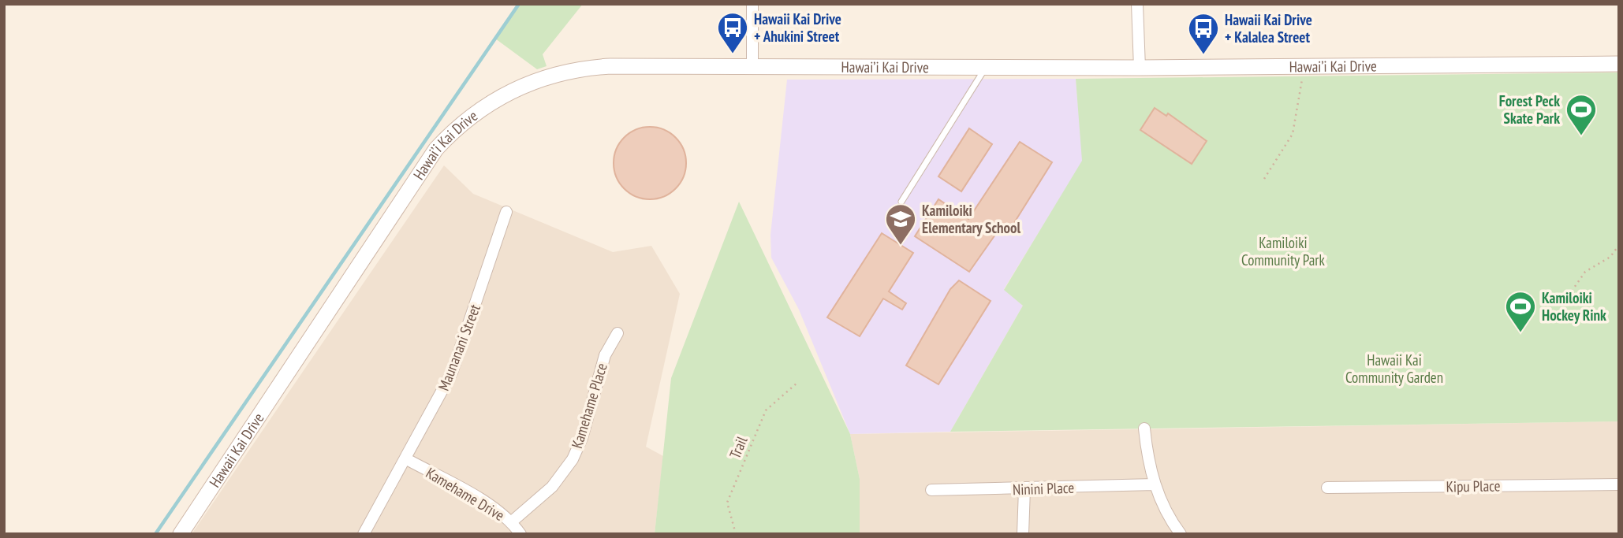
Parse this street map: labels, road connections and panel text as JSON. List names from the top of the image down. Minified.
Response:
{"streets":{"main road":["Hawai’i Kai Drive","Hawaii Kai Drive"],"street":["Maunanani Street","Kamehame Place","Kipu Place","Ninini Place","Kamehame Drive"],"path":["Trail"]},"crossings":[["Hawai’i Kai Drive","Hawaii Kai Drive"],["Maunanani Street","Kamehame Drive"],["Kamehame Place","Kamehame Drive"]],"parks":["Kamiloiki Community Park","Hawaii Kai Community Garden"],"places":{"bus stop":["Hawaii Kai Drive + Ahukini Street","Hawaii Kai Drive + Kalalea Street"],"sports":["Forest Peck Skate Park","Kamiloiki Hockey Rink"],"school or university":["Kamiloiki Elementary School"]}}
